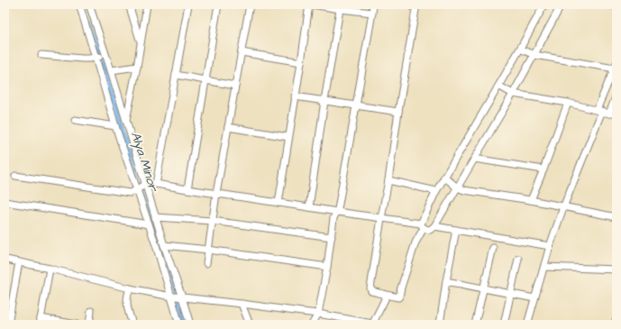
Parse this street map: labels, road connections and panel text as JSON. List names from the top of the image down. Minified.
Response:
{"water":["Alya Minor"]}
